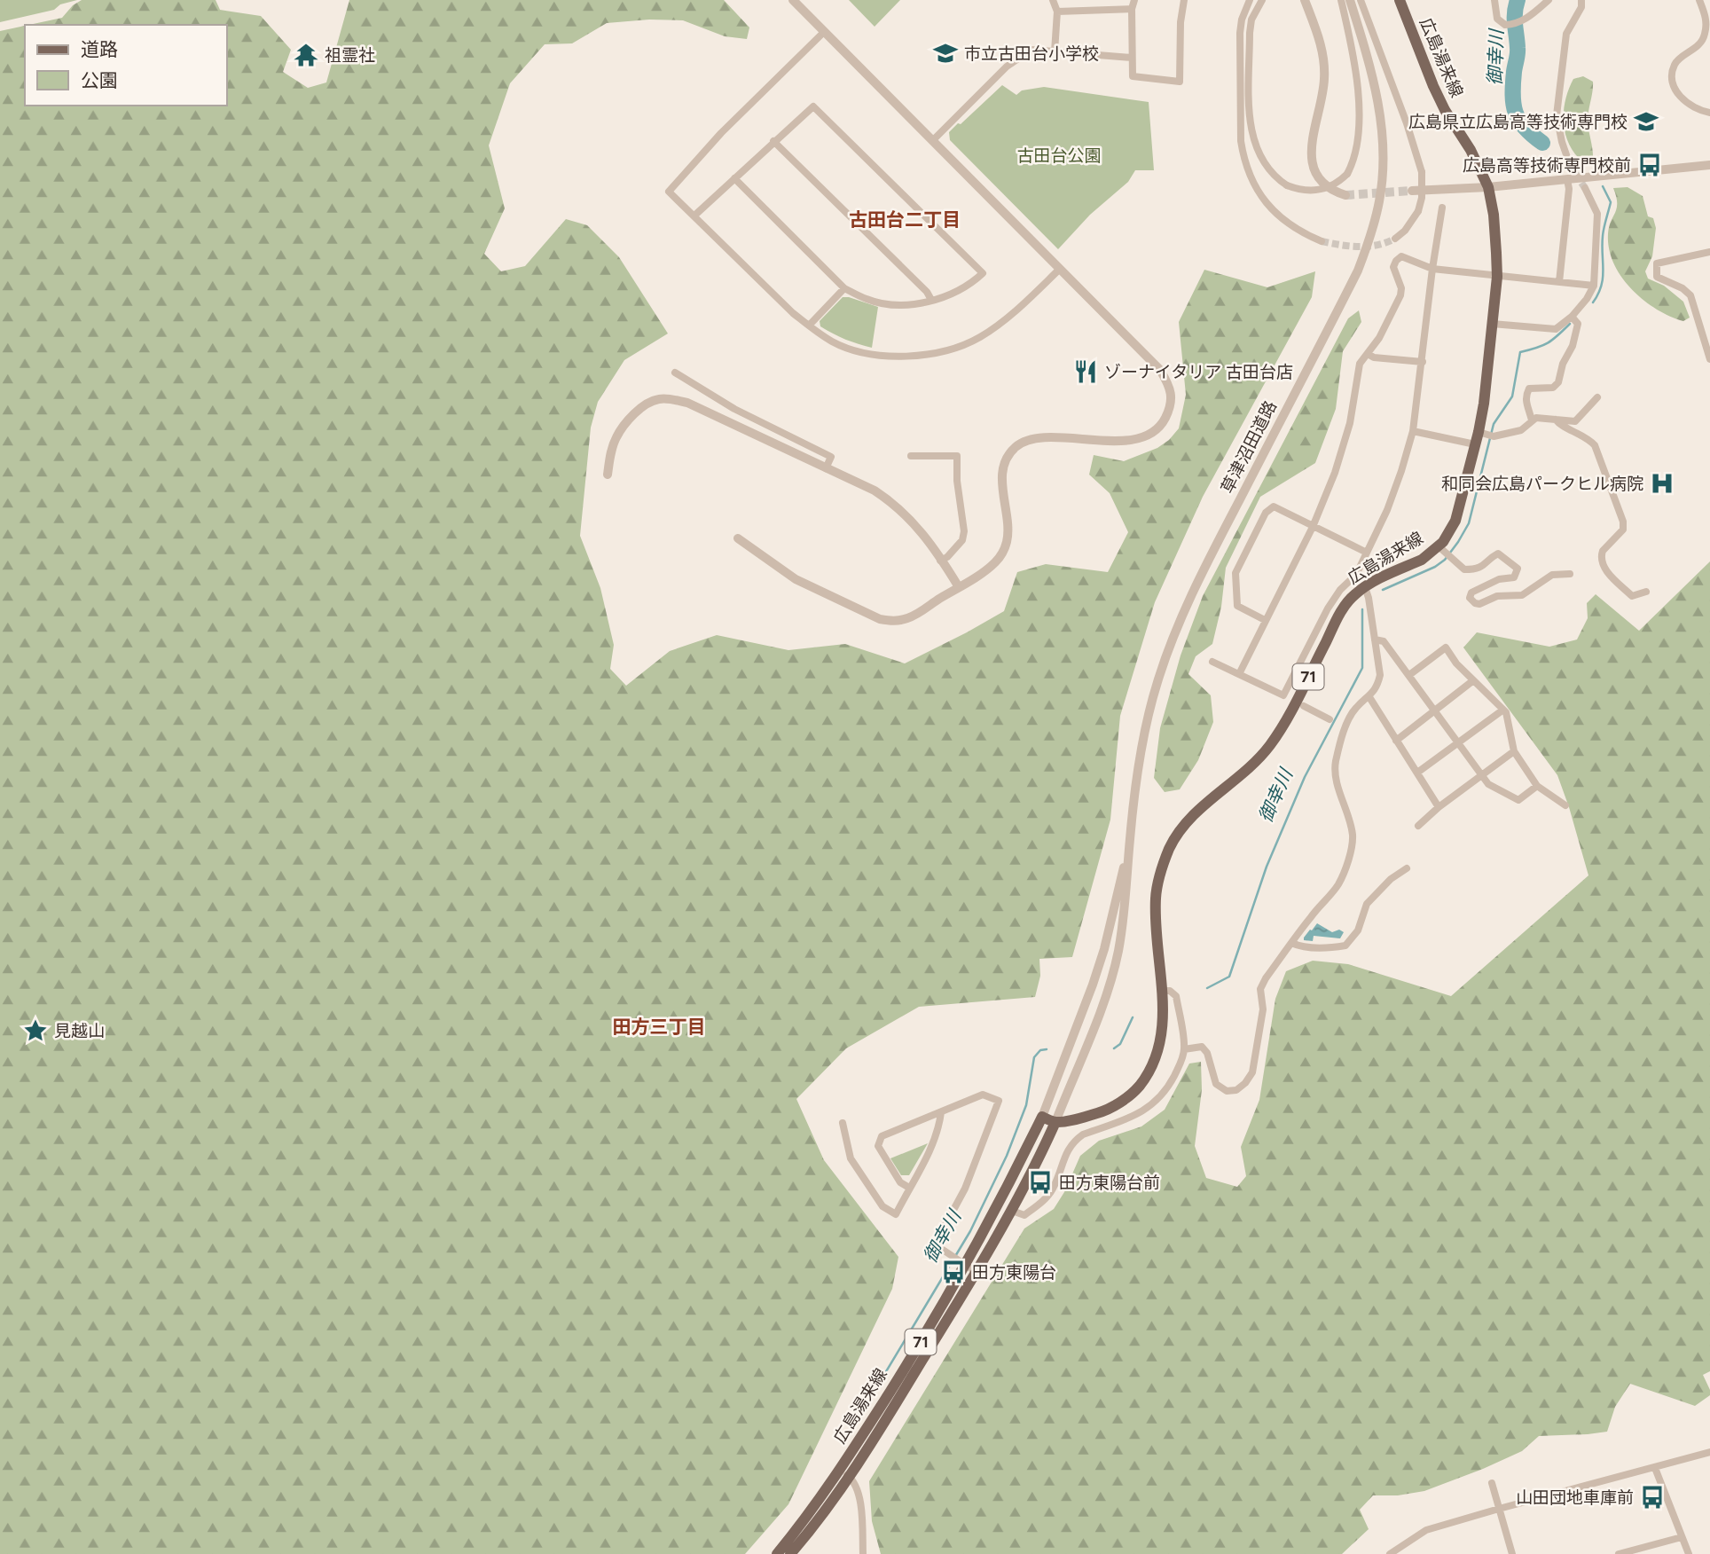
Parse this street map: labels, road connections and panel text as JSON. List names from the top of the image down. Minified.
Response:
{"streets":{"main road":["広島湯来線","71"],"street":["草津沼田道路"]},"districts":["古田台二丁目","田方三丁目"],"water":["御幸川"],"parks":["古田台公園"],"places":{"school or university":["市立古田台小学校","広島県立広島高等技術専門校"],"temple":["祖霊社"],"bus stop":["広島高等技術専門校前","田方東陽台前","田方東陽台","山田団地車庫前"],"restaurant":["ゾーナイタリア 古田台店"],"hospital":["和同会広島パークヒル病院"],"place":["見越山"]},"legend":["道路","公園"]}
